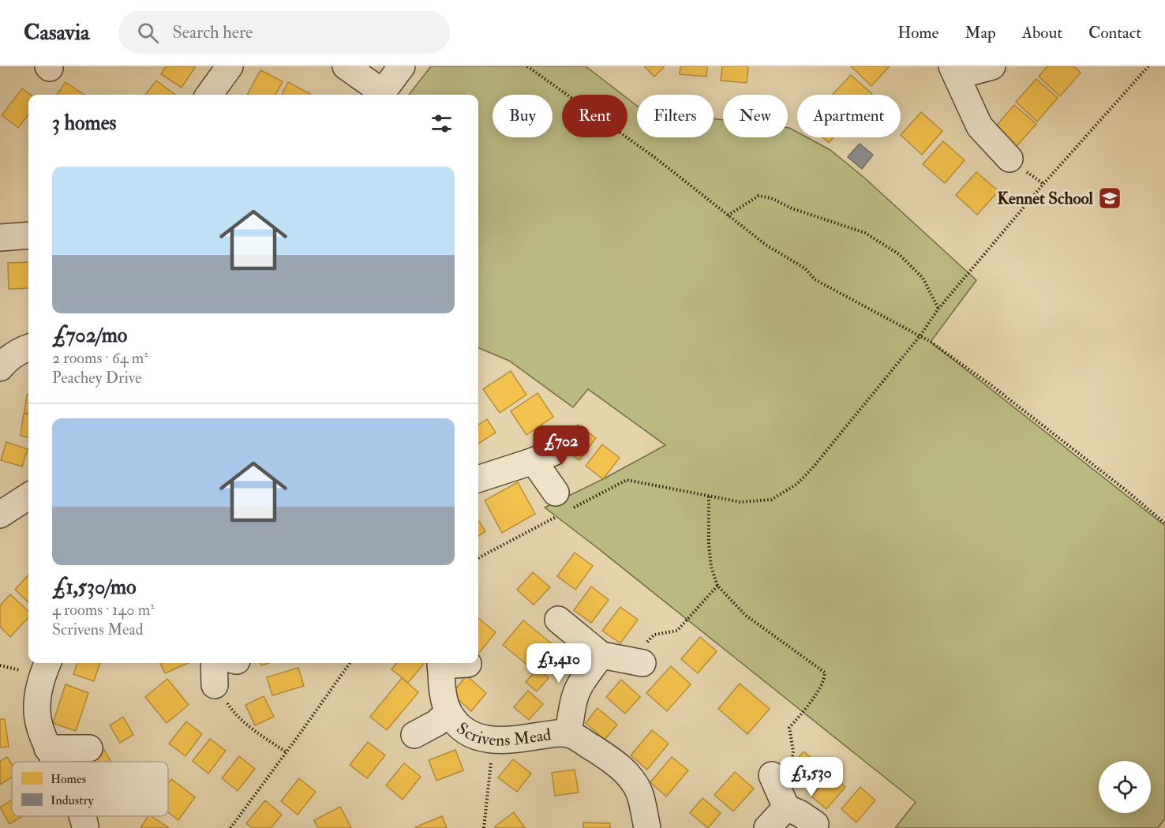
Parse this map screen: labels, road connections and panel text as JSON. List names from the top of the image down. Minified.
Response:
{"streets":{"street":["Scrivens Mead"]},"places":{"school or university":["Kennet School"]},"legend":["Homes","Industry"],"page":{"header":"Casavia","search":"Search here","nav":["Home","Map","About","Contact"],"chip":["Buy","Rent","Filters","New","Apartment"],"heading":"3 homes","list":[{"name":"£702/mo","note":"2 rooms · 64 m² · Peachey Drive"},{"name":"£1,530/mo","note":"4 rooms · 140 m² · Scrivens Mead"}],"price":["£702","£1,410","£1,530"]}}
